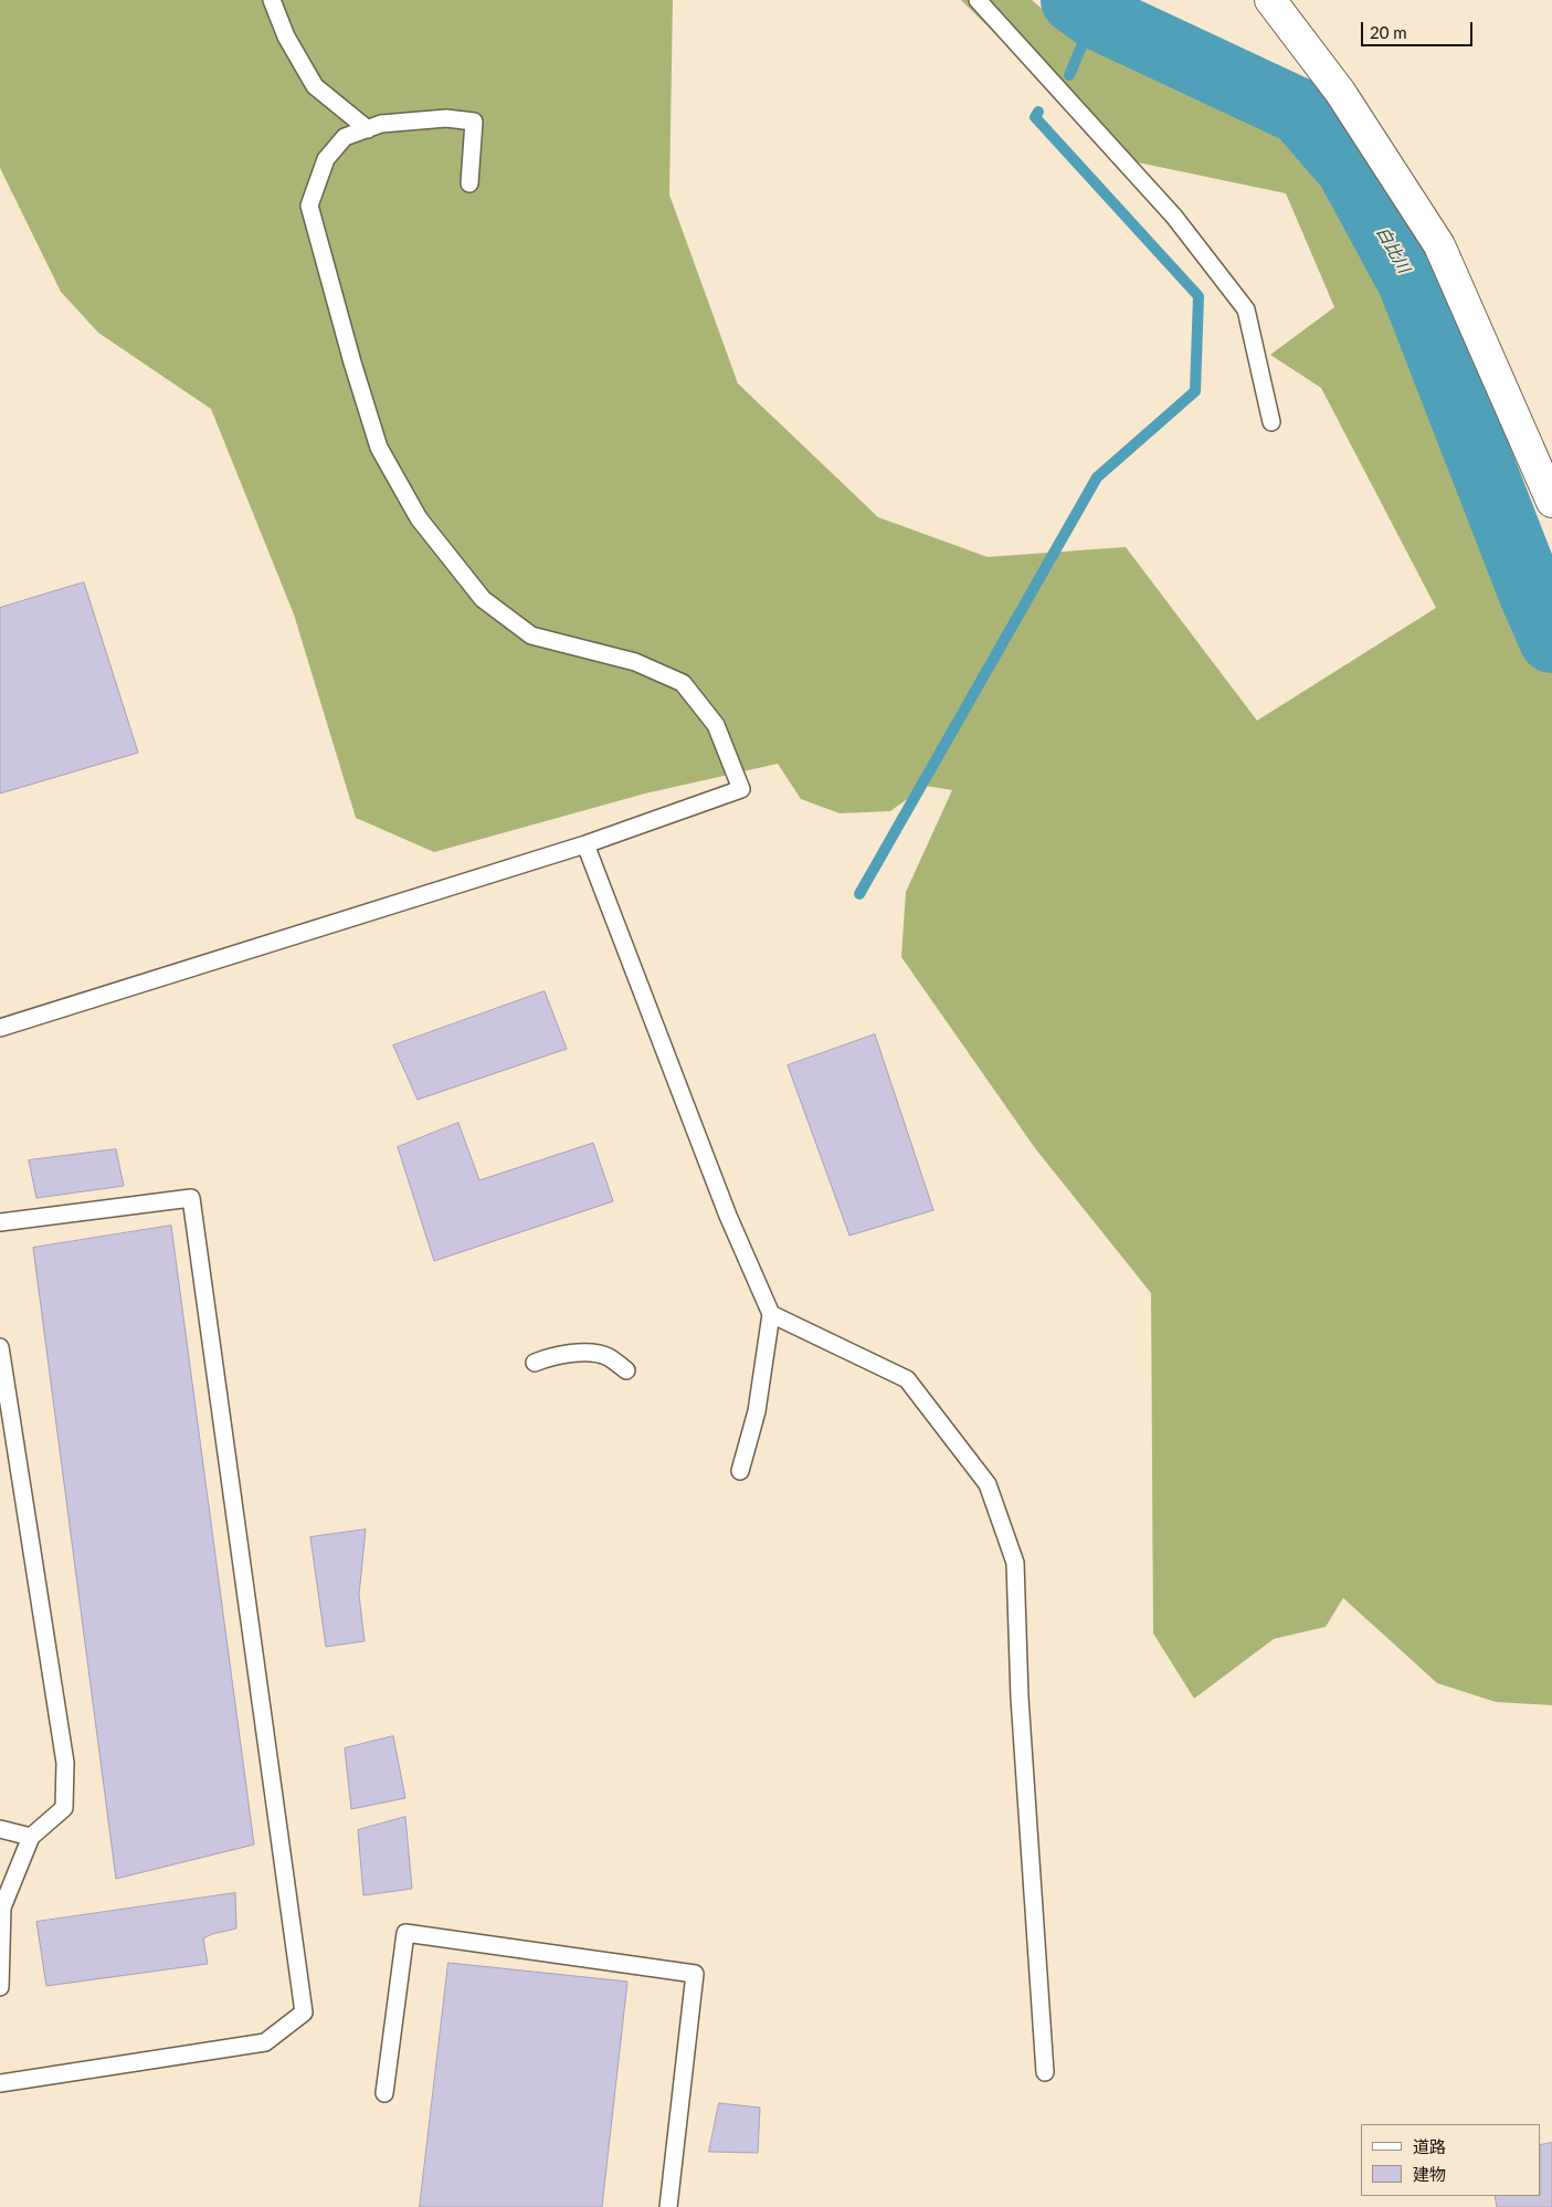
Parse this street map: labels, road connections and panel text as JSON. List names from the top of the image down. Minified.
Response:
{"water":["白比川"],"legend":["道路","建物"],"scale_bar":"20 m"}
